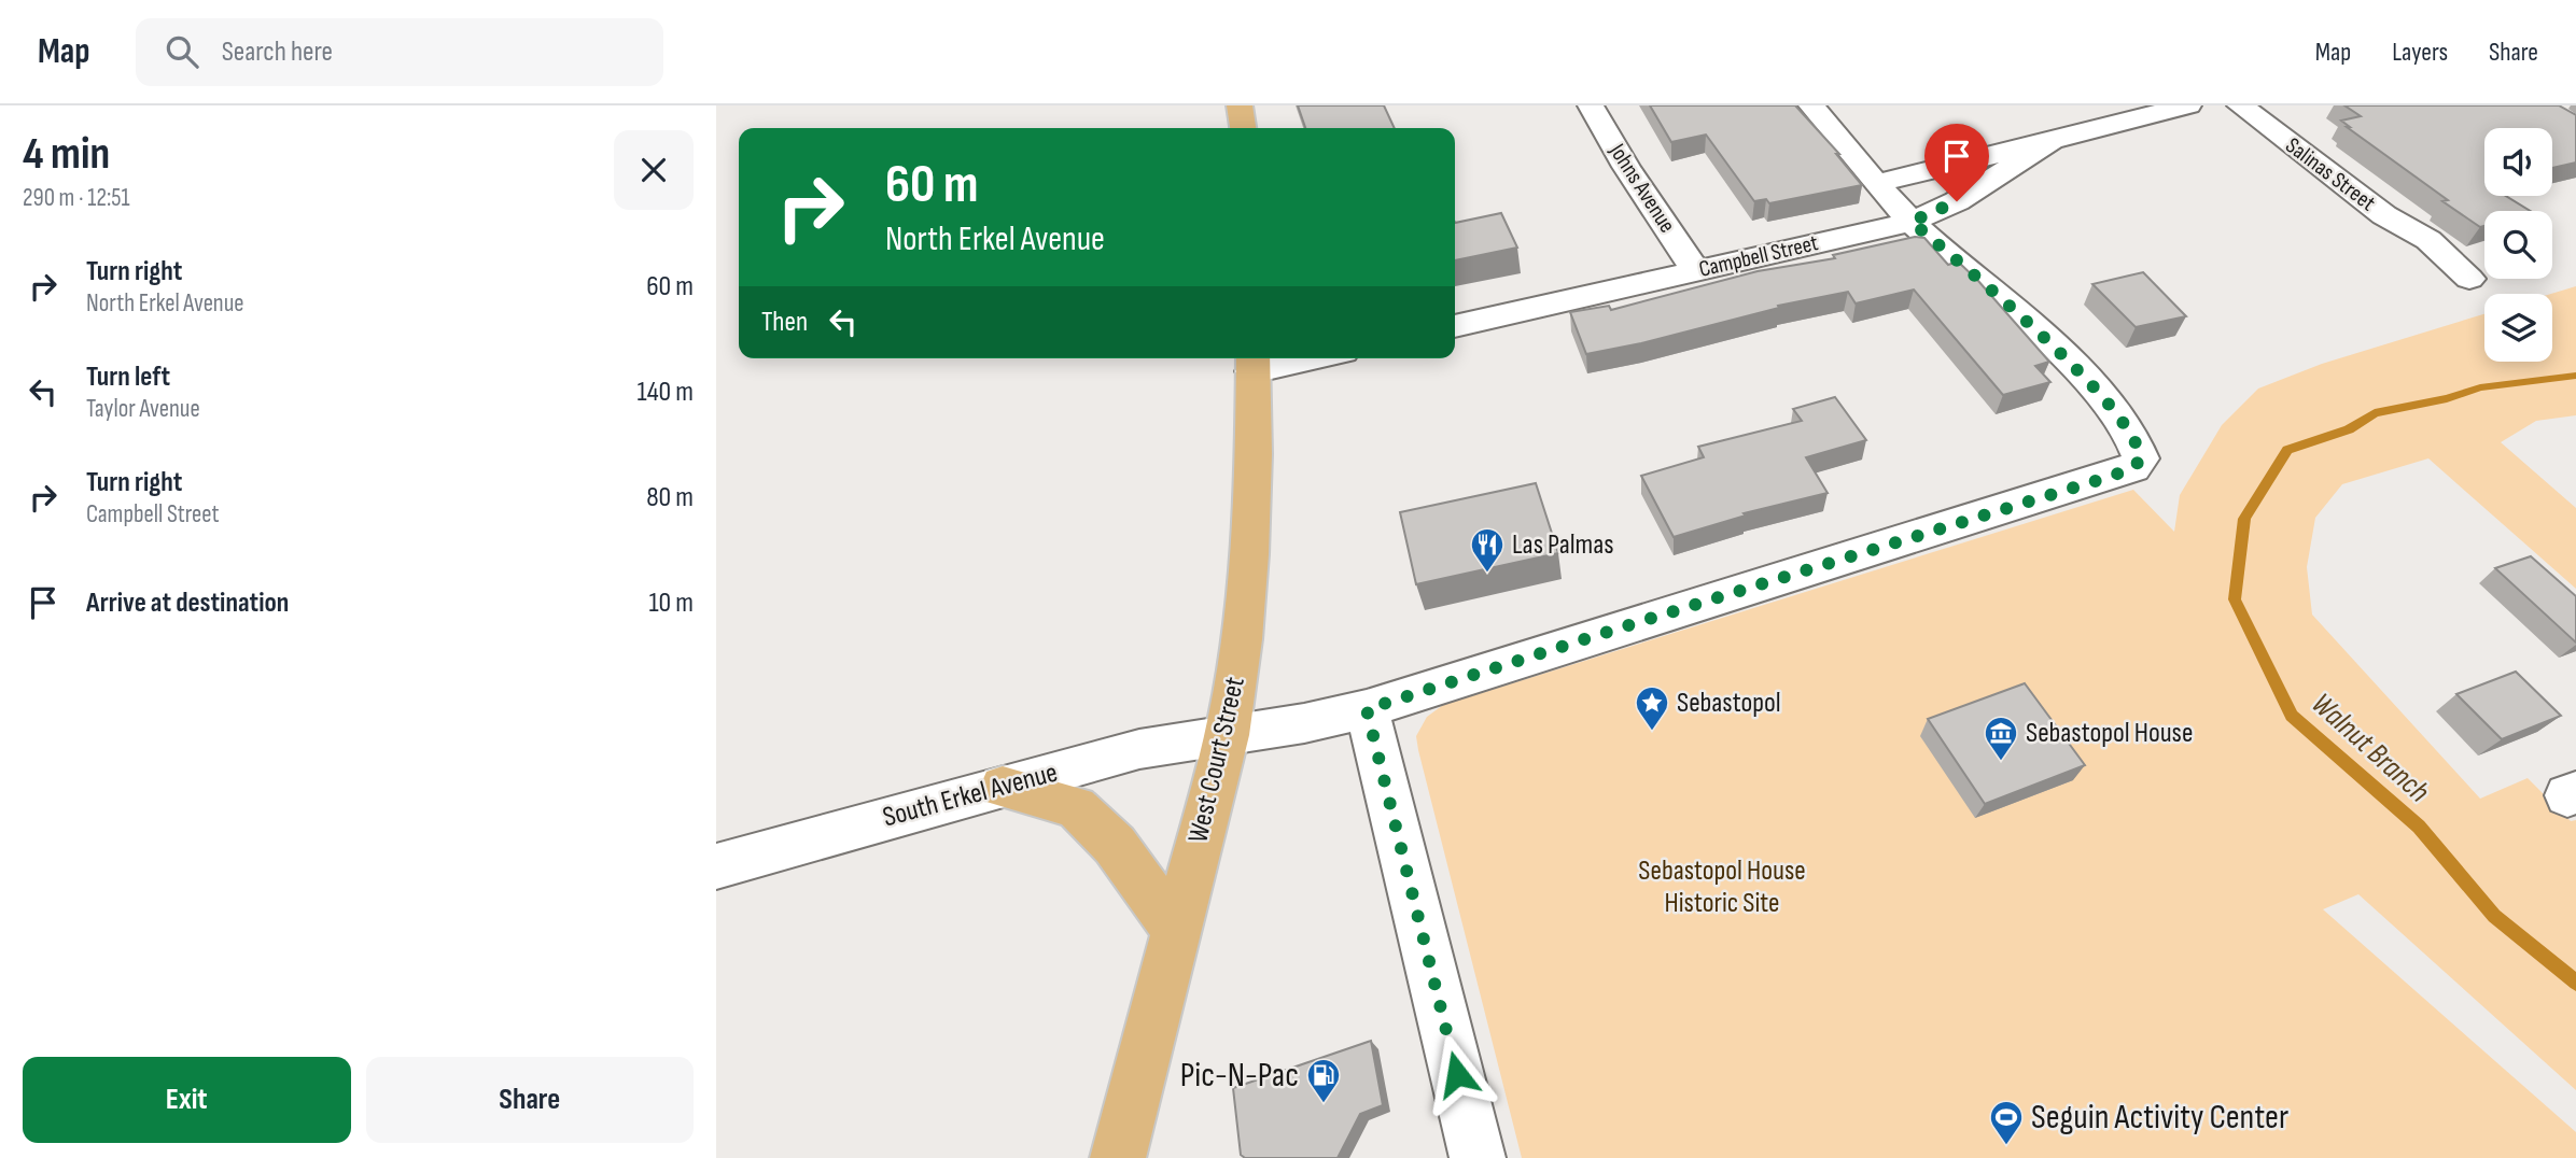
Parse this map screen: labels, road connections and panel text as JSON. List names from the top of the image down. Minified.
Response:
{"streets":{"main road":["West Court Street"],"street":["Salinas Street","Johns Avenue","Campbell Street","South Erkel Avenue"]},"crossings":[["Johns Avenue","Campbell Street"],["Campbell Street","South Erkel Avenue"],["West Court Street","South Erkel Avenue"]],"water":["Walnut Branch"],"parks":["Sebastopol House Historic Site"],"places":{"restaurant":["Las Palmas"],"place":["Sebastopol"],"museum":["Sebastopol House"],"fuel station":["Pic-N-Pac"],"sports":["Seguin Activity Center"]},"page":{"header":"Map","search":"Search here","nav":["Map","Layers","Share"],"heading":["4 min","290 m · 12:51"],"turn":["60 m","North Erkel Avenue"],"list":[{"name":"Turn right","note":"North Erkel Avenue","value":"60 m"},{"name":"Turn left","note":"Taylor Avenue","value":"140 m"},{"name":"Turn right","note":"Campbell Street","value":"80 m"},{"name":"Arrive at destination","value":"10 m"}],"then":"Then","buttons":["Exit","Share"]}}
